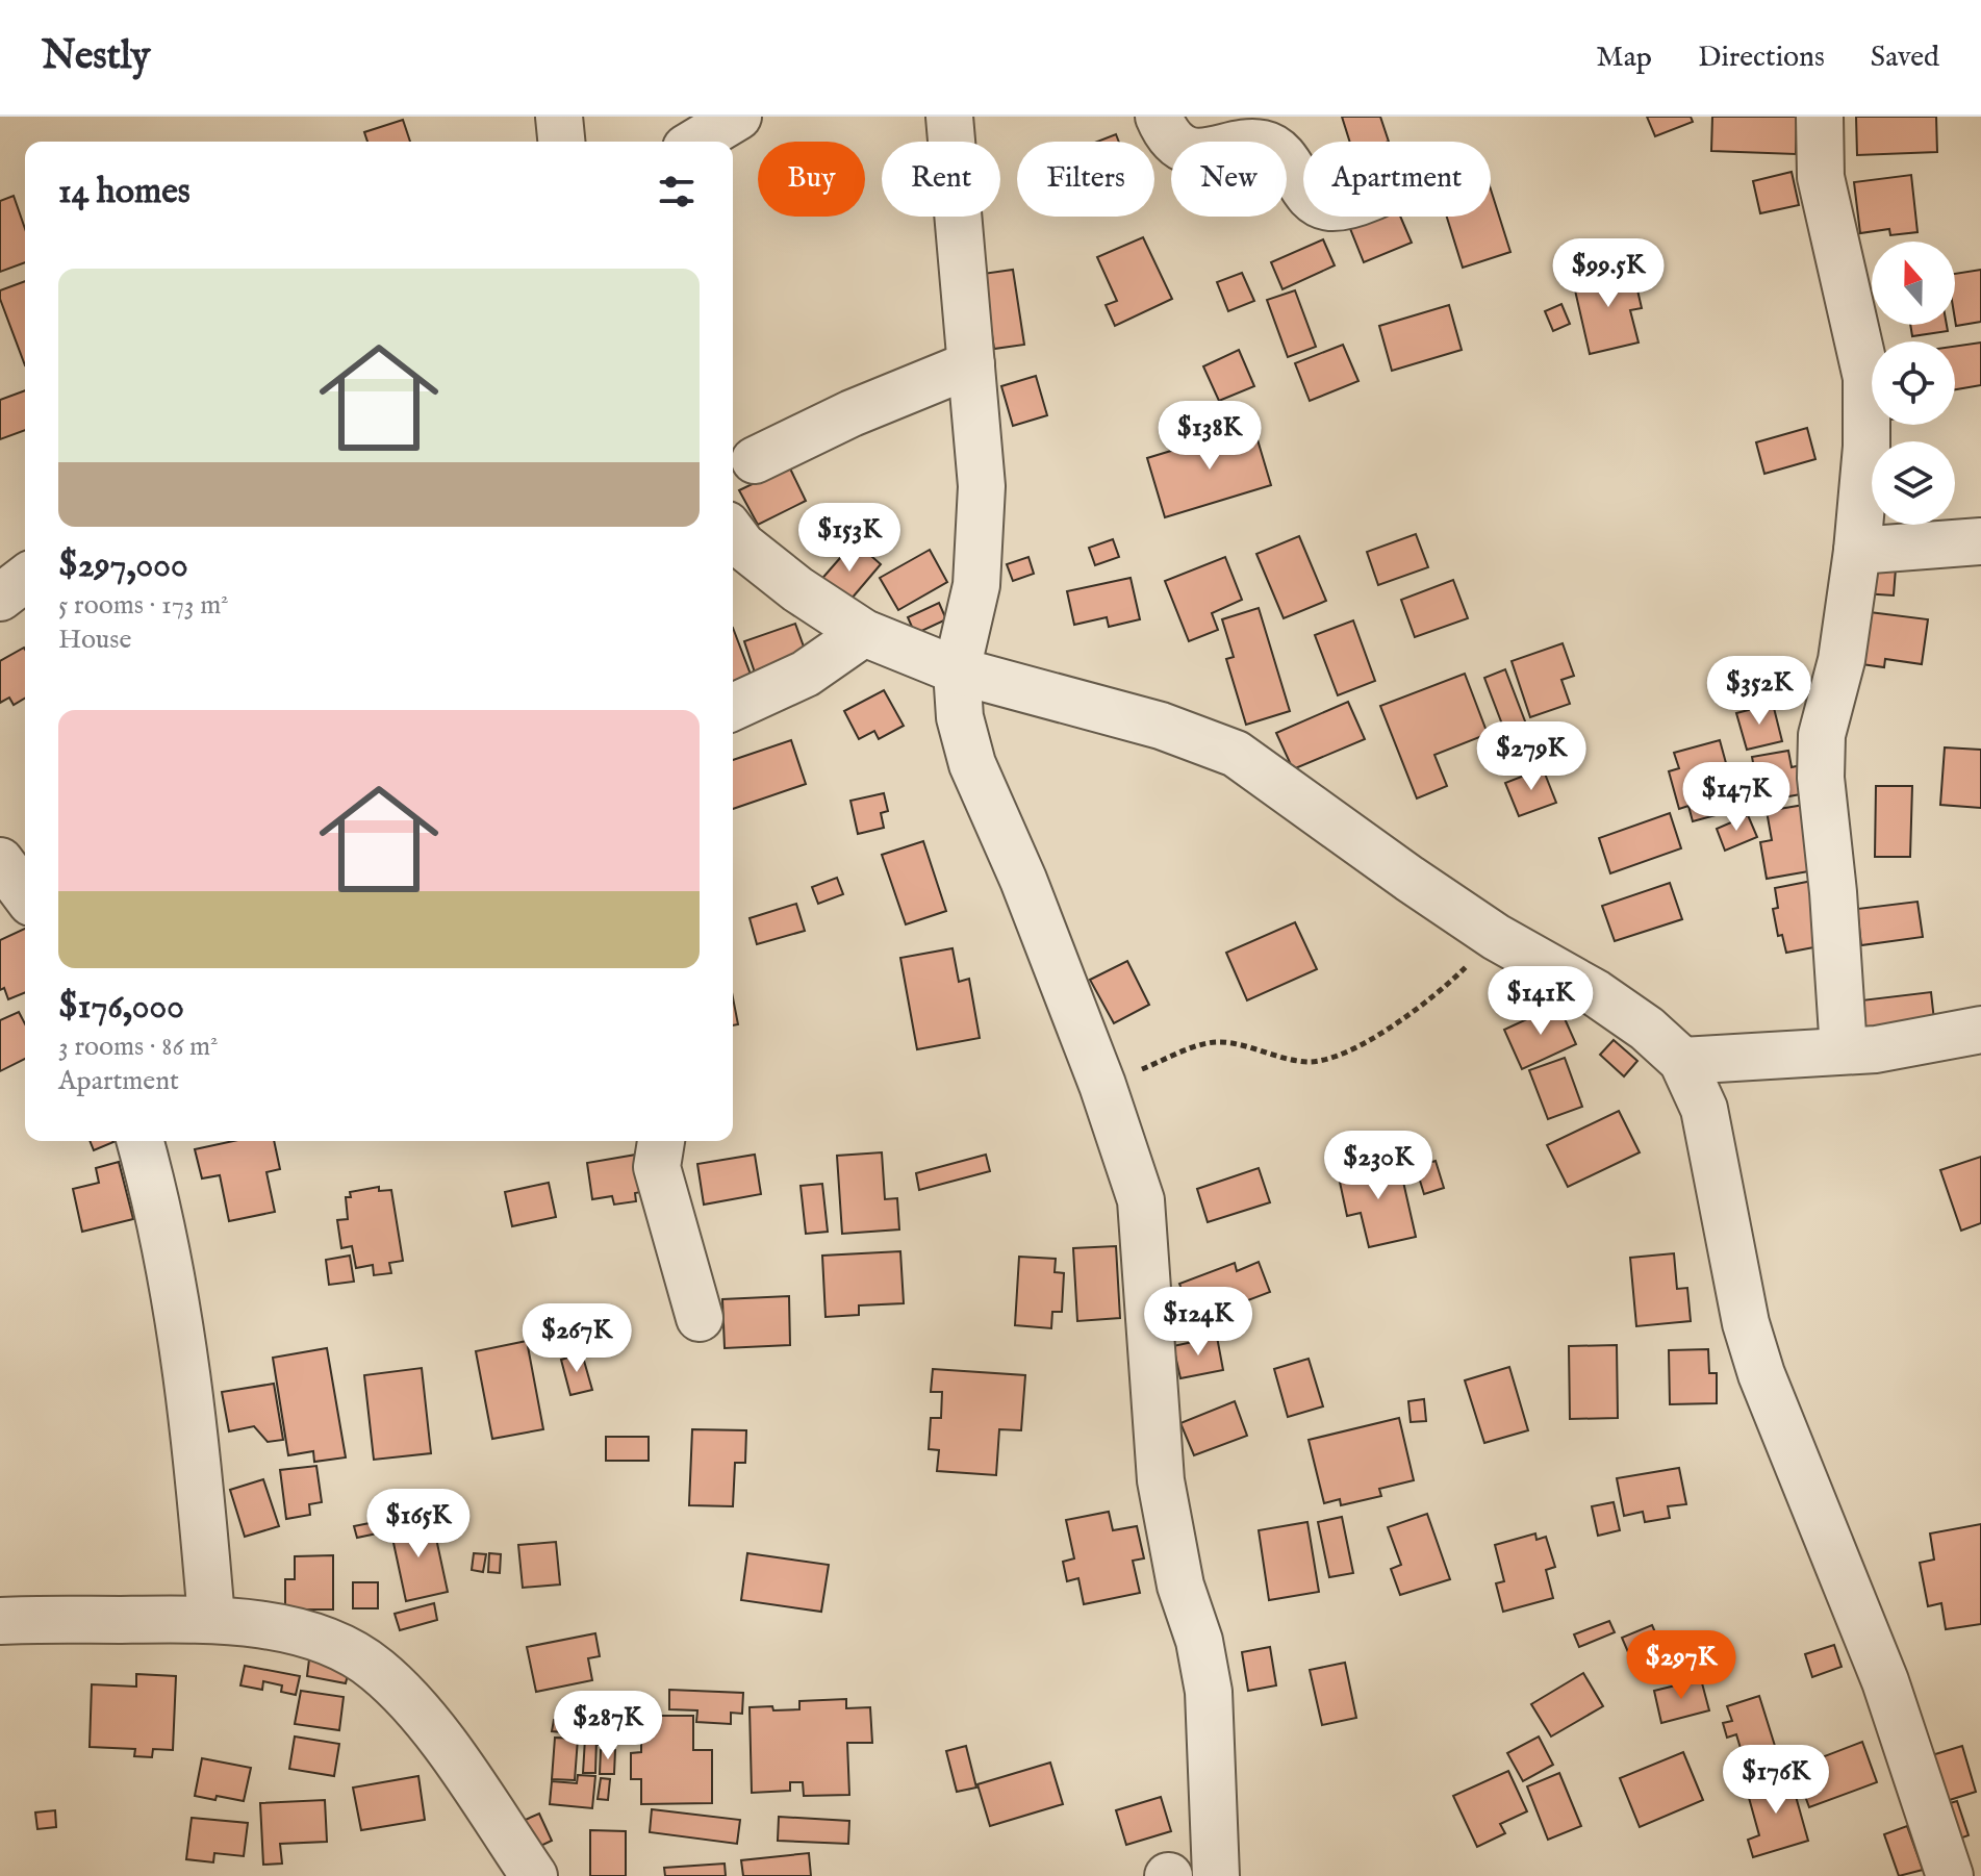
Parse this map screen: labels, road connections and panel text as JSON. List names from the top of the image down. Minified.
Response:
{"north":"top","page":{"header":"Nestly","nav":["Map","Directions","Saved"],"chip":["Buy","Rent","Filters","New","Apartment"],"heading":"14 homes","price":["$99.5K","$138K","$153K","$352K","$279K","$147K","$141K","$230K","$124K","$267K","$165K","$297K","$287K","$176K"],"list":[{"name":"$297,000","note":"5 rooms · 173 m² · House"},{"name":"$176,000","note":"3 rooms · 86 m² · Apartment"}]}}
